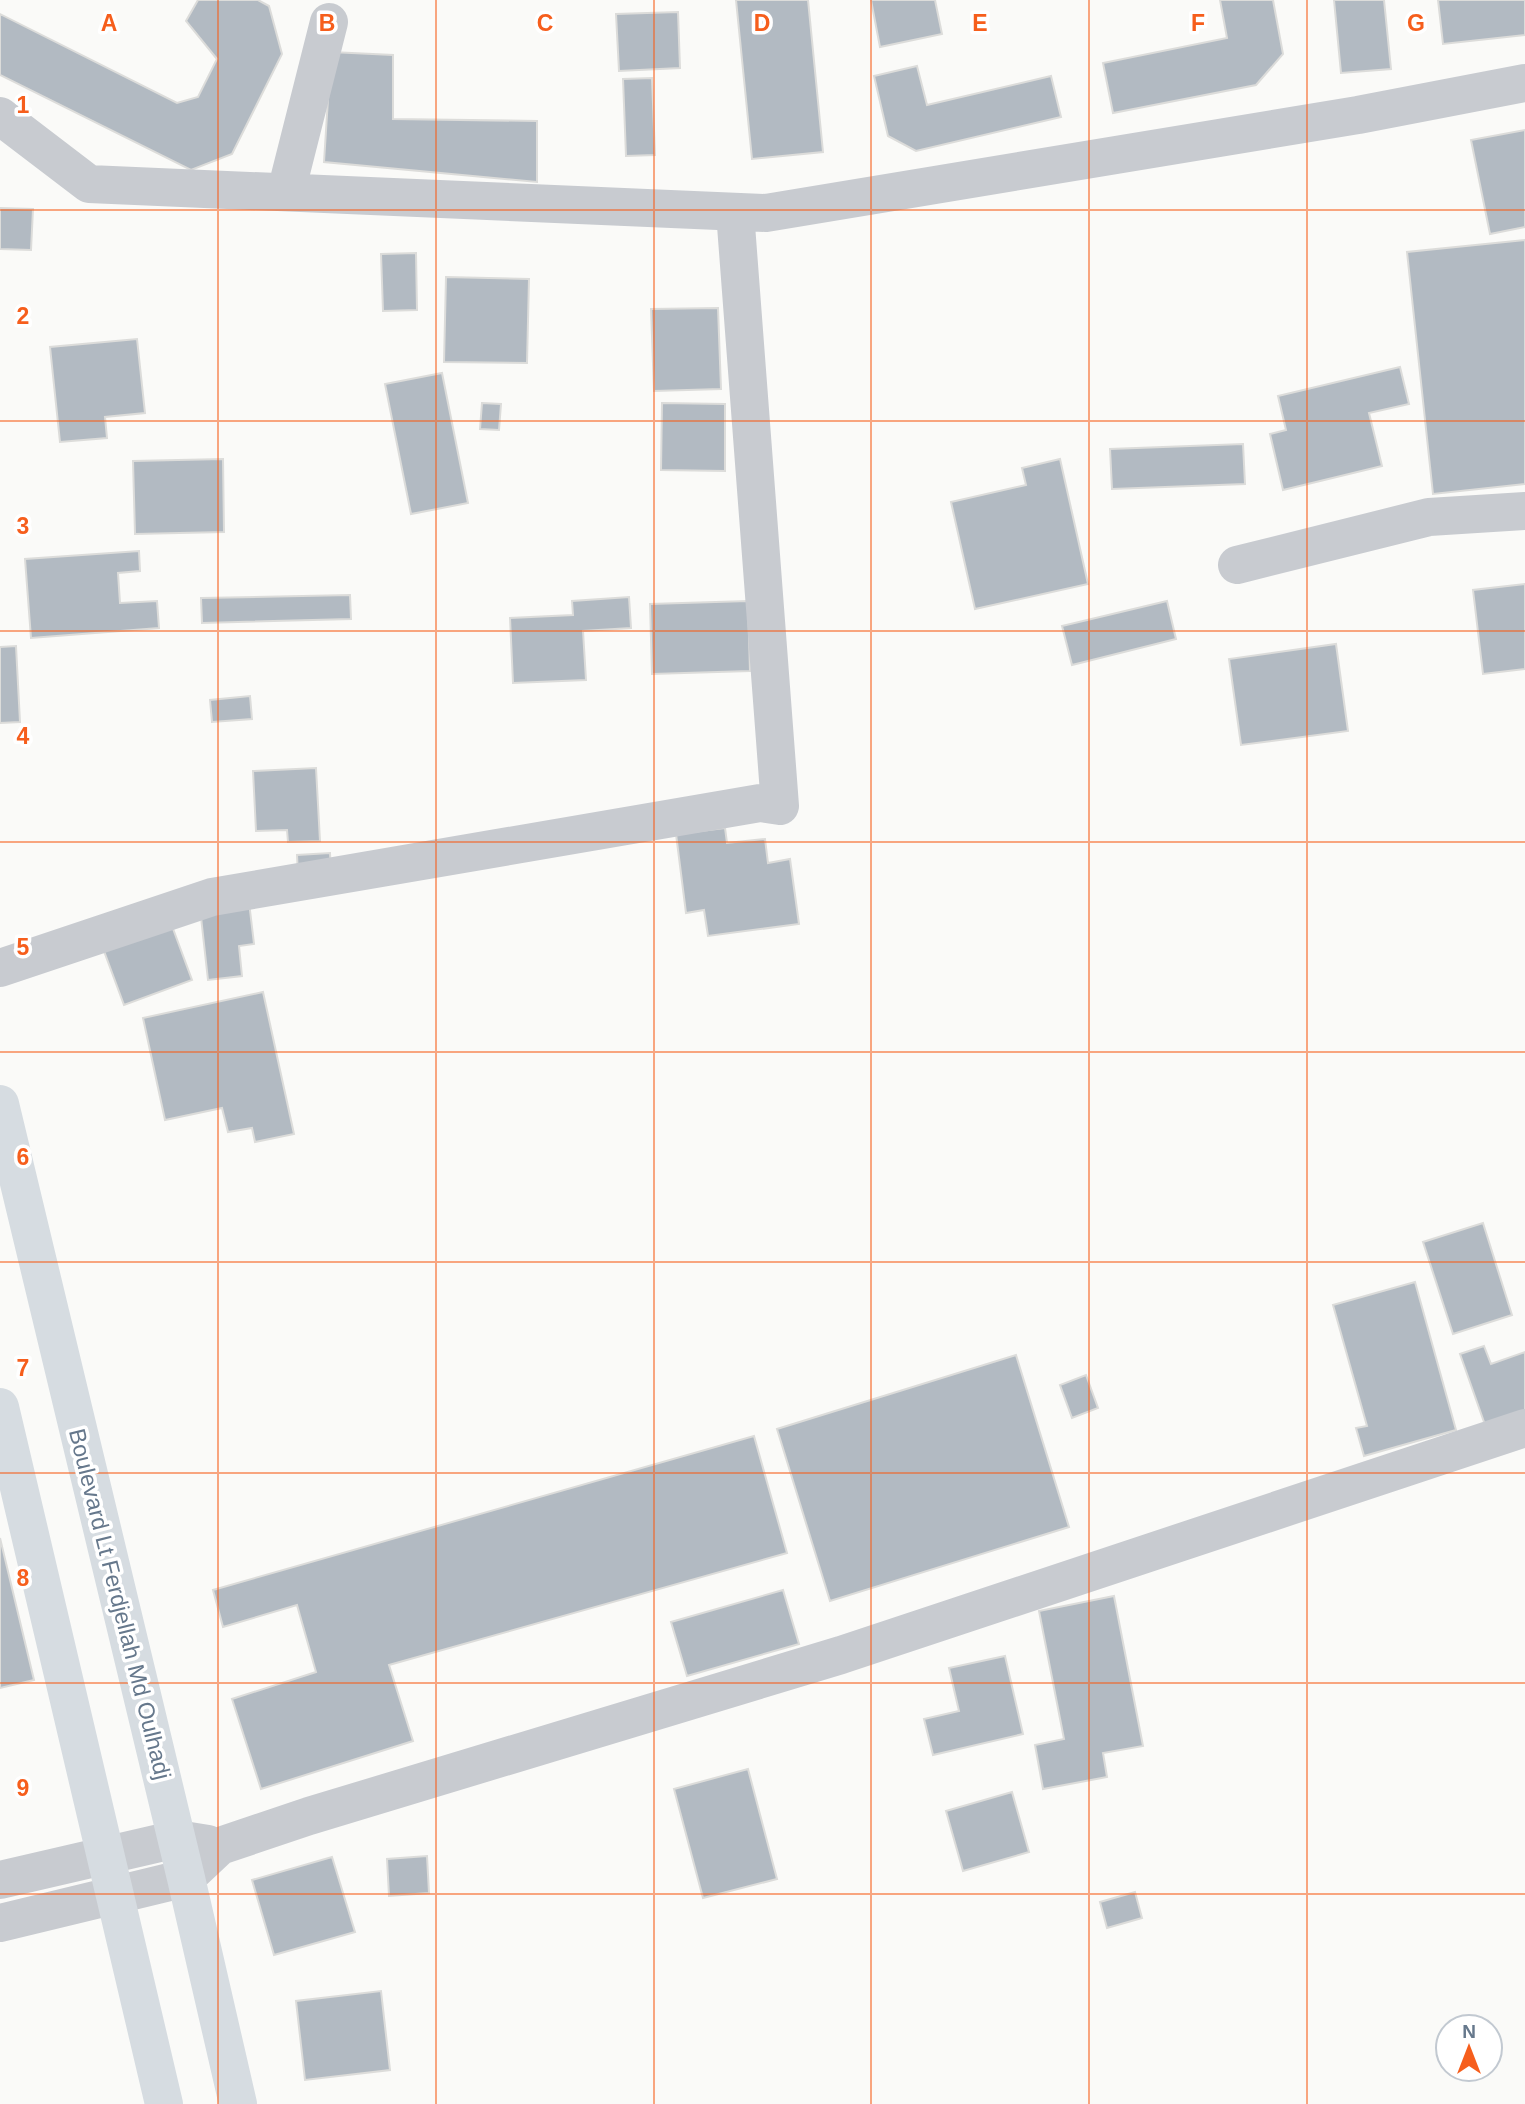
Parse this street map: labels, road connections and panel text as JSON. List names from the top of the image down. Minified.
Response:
{"streets":{"street":["Boulevard Lt Ferdjellah Md Oulhadj"]},"north":"top","grid":{"columns":["A","B","C","D","E","F","G"],"rows":["1","2","3","4","5","6","7","8","9"]}}
